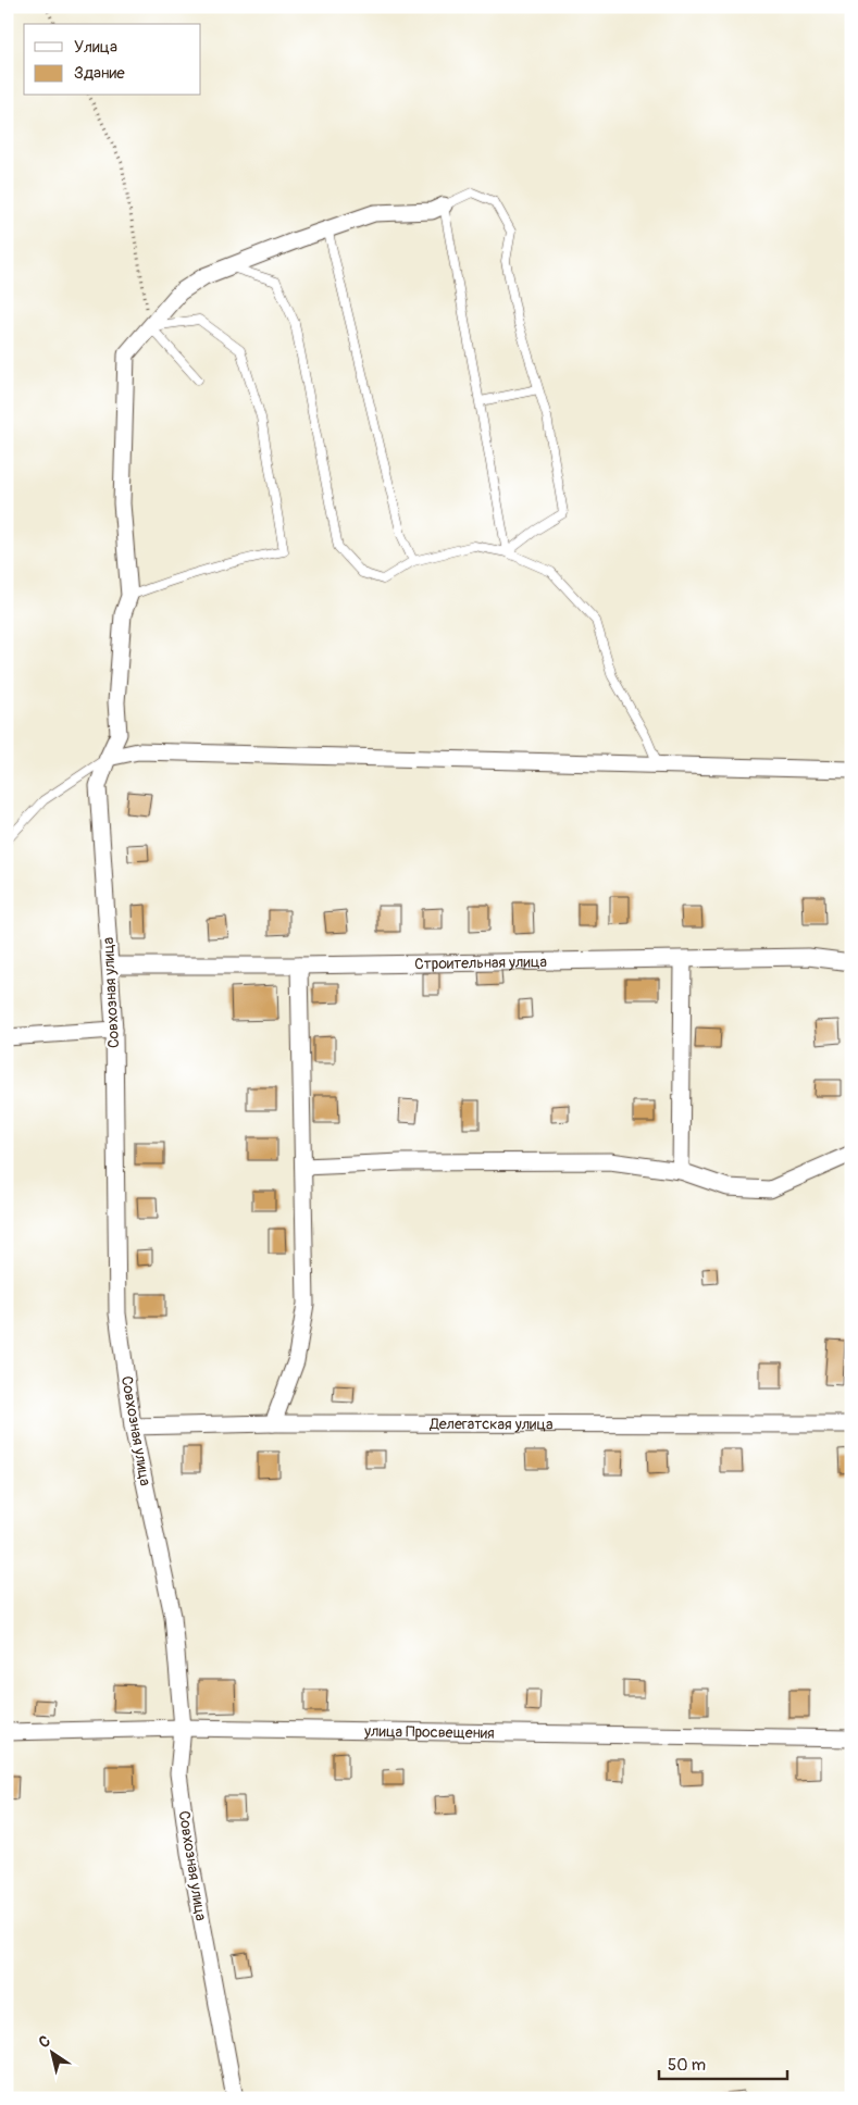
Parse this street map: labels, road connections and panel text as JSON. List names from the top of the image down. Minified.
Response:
{"streets":{"street":["Строительная улица","Совхозная улица","Делегатская улица","улица Просвещения"]},"crossings":[["Строительная улица","Совхозная улица"],["Совхозная улица","Делегатская улица"],["Совхозная улица","улица Просвещения"]],"legend":["Улица","Здание"],"scale_bar":"50 m","north":"top left"}
